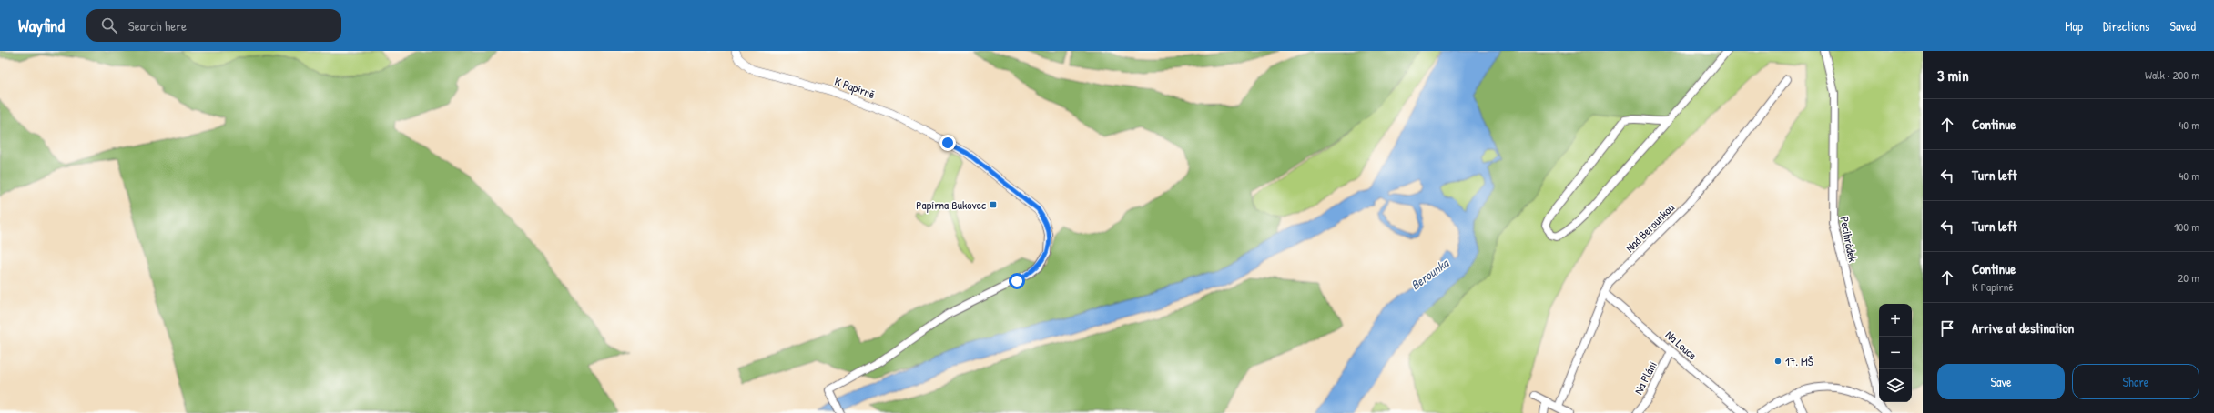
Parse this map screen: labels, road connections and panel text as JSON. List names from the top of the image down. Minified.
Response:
{"streets":{"street":["K Papírně","Nad Berounkou","Pecihrádek","Na Louce","Na Pláni"]},"crossings":[["Nad Berounkou","Na Louce"],["Na Louce","Na Pláni"]],"water":["Berounka"],"places":{"transit":["Papírna Bukovec"],"other":["17. MŠ"]},"page":{"header":"Wayfind","search":"Search here","nav":["Map","Directions","Saved"],"heading":["3 min","Walk · 200 m"],"list":[["Continue","40 m"],["Turn left","40 m"],["Turn left","100 m"],["Continue","K Papírně","20 m"],"Arrive at destination"],"map_buttons":["+","−"],"buttons":["Save","Share"]}}
